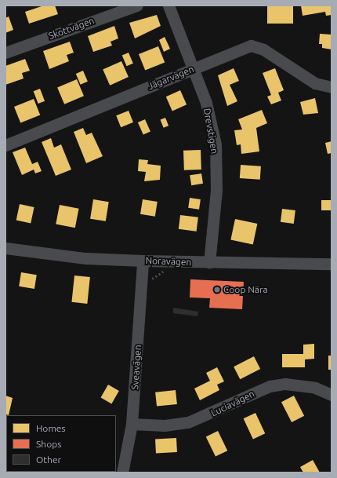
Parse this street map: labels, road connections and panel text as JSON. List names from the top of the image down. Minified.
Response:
{"streets":{"street":["Skottvägen","Jägarvägen","Drevstigen","Noravägen","Sveavägen","Luciavägen"]},"crossings":[["Jägarvägen","Drevstigen"],["Drevstigen","Noravägen"],["Noravägen","Sveavägen"],["Sveavägen","Luciavägen"]],"places":["Coop Nära"],"legend":["Homes","Shops","Other"]}
